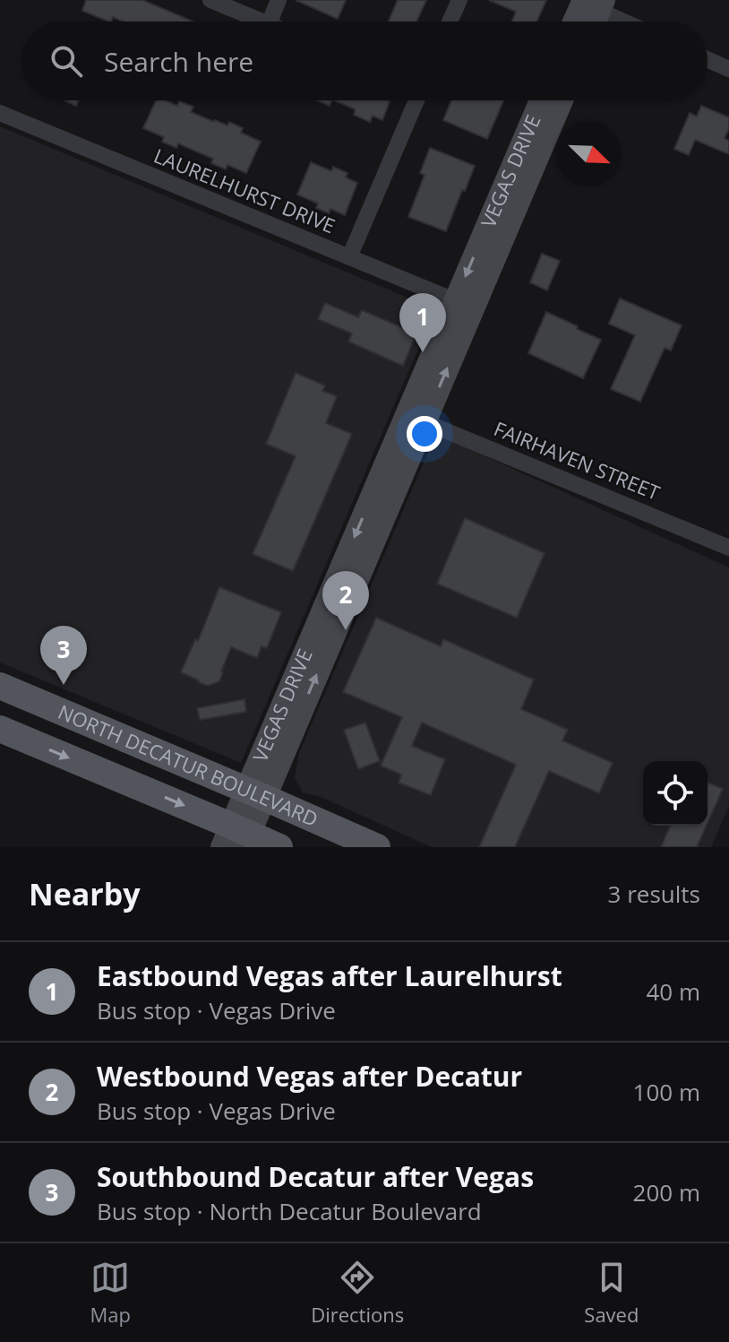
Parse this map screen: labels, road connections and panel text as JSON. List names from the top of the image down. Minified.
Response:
{"streets":{"main road":["VEGAS DRIVE","NORTH DECATUR BOULEVARD"],"street":["LAURELHURST DRIVE","FAIRHAVEN STREET"]},"crossings":[["VEGAS DRIVE","LAURELHURST DRIVE"],["VEGAS DRIVE","FAIRHAVEN STREET"],["VEGAS DRIVE","NORTH DECATUR BOULEVARD"]],"north":"bottom right","page":{"search":"Search here","pins":["1","2","3"],"heading":["Nearby","3 results"],"list":[{"mark":"1","name":"Eastbound Vegas after Laurelhurst","note":"Bus stop · Vegas Drive","value":"40 m"},{"mark":"2","name":"Westbound Vegas after Decatur","note":"Bus stop · Vegas Drive","value":"100 m"},{"mark":"3","name":"Southbound Decatur after Vegas","note":"Bus stop · North Decatur Boulevard","value":"200 m"}],"nav":["Map","Directions","Saved"]}}
